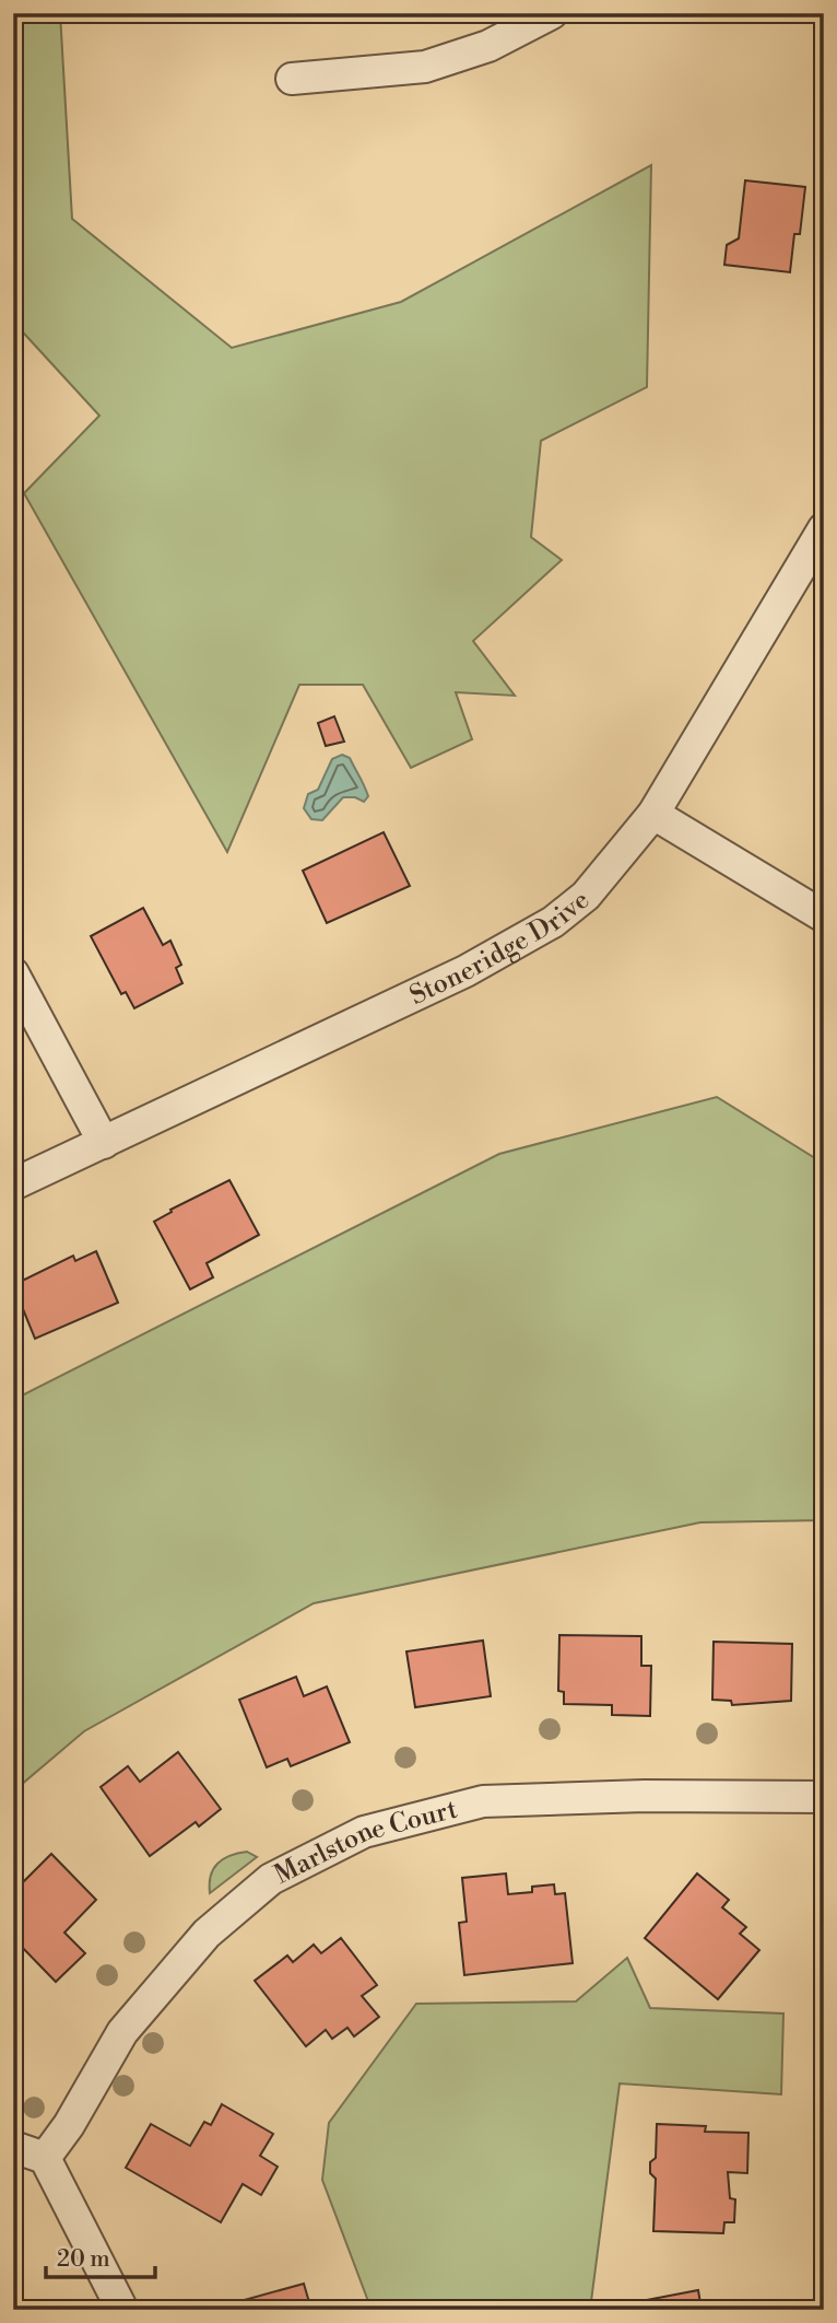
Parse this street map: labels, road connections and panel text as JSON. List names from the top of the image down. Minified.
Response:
{"streets":{"street":["Stoneridge Drive","Marlstone Court"]},"scale_bar":"20 m"}
